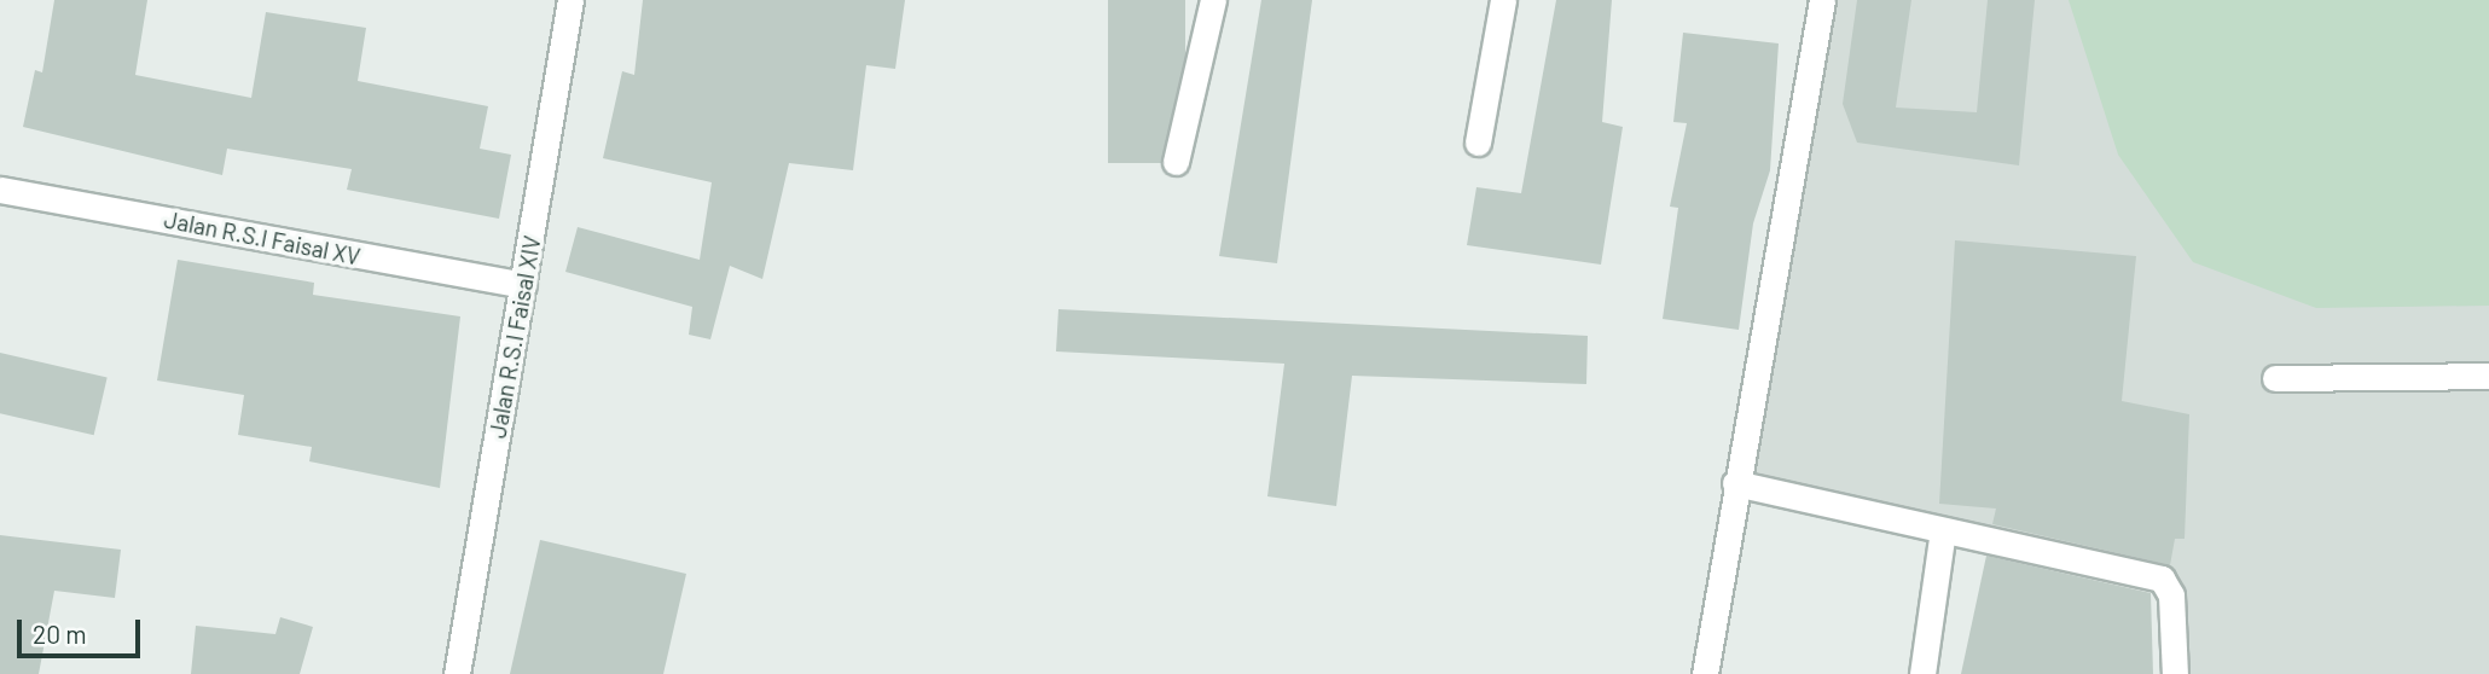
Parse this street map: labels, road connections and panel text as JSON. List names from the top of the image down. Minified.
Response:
{"streets":{"street":["Jalan R.S.I Faisal XV","Jalan R.S.I Faisal XIV"]},"crossings":[["Jalan R.S.I Faisal XV","Jalan R.S.I Faisal XIV"]],"scale_bar":"20 m"}
